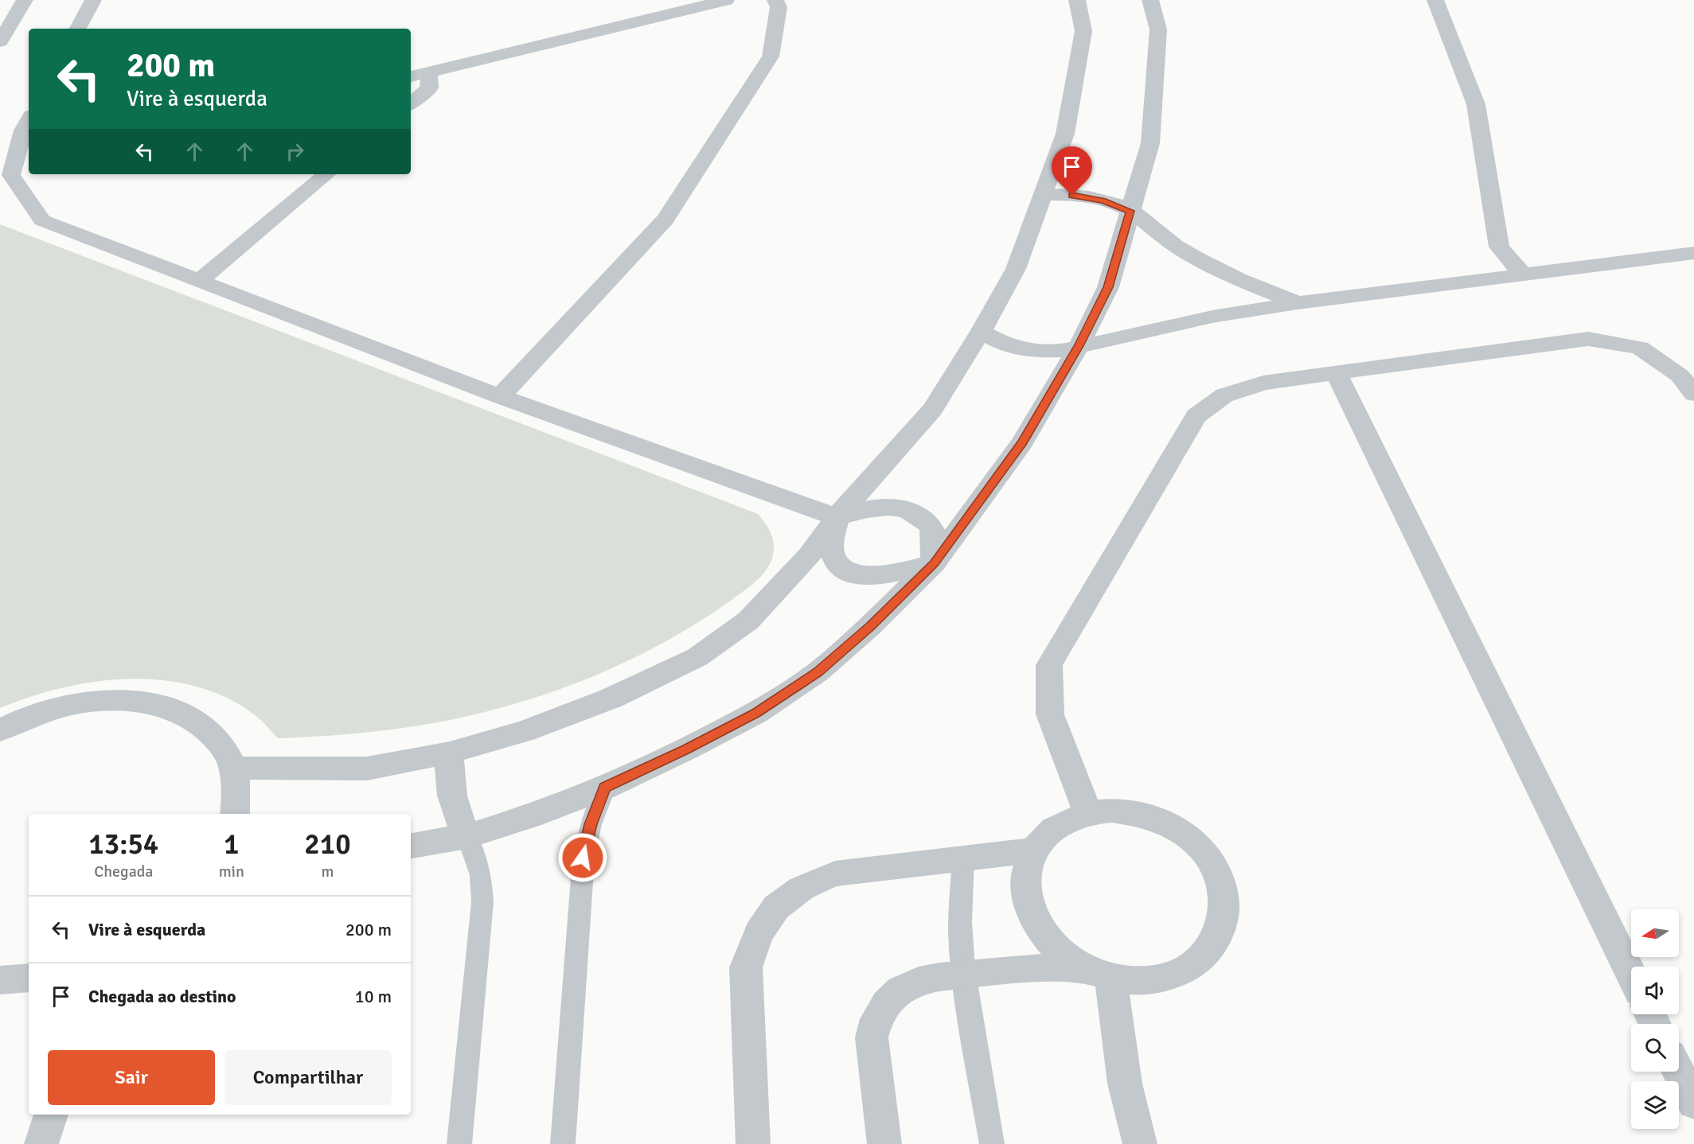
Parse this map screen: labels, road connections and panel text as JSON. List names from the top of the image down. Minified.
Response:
{"north":"left","page":{"turn":["200 m","Vire à esquerda"],"eta":["13:54","Chegada","1","min","210","m"],"list":[{"name":"Vire à esquerda","value":"200 m"},{"name":"Chegada ao destino","value":"10 m"}],"buttons":["Sair","Compartilhar"]}}
